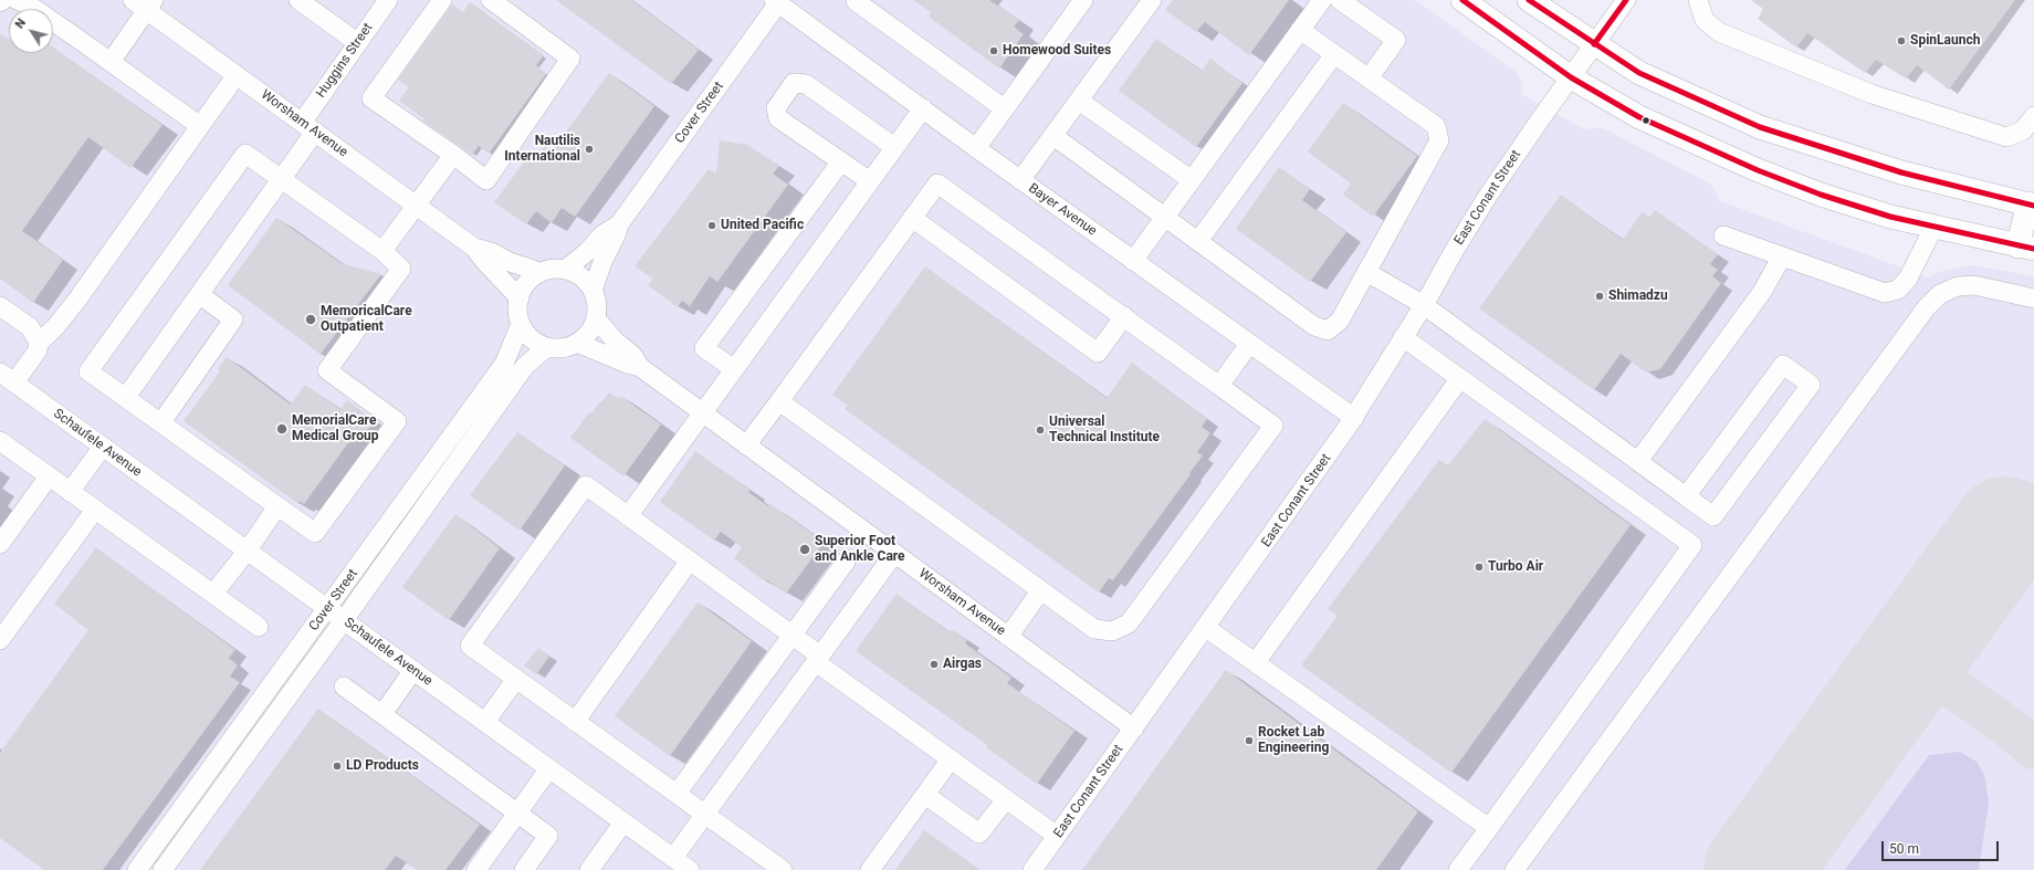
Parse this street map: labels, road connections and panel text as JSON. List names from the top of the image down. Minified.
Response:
{"streets":{"street":["Huggins Street","Cover Street","Worsham Avenue","East Conant Street","Bayer Avenue","Schaufele Avenue"]},"crossings":[["Huggins Street","Worsham Avenue"],["Cover Street","Worsham Avenue"],["Cover Street","Bayer Avenue"],["Cover Street","Schaufele Avenue"],["Worsham Avenue","East Conant Street"],["East Conant Street","Bayer Avenue"]],"places":["SpinLaunch","Homewood Suites","Nautilis International","United Pacific","Shimadzu","MemoricalCare Outpatient","MemorialCare Medical Group","Universal Technical Institute","Superior Foot and Ankle Care","Turbo Air","Airgas","Rocket Lab Engineering","LD Products"],"scale_bar":"50 m","north":"top left"}
